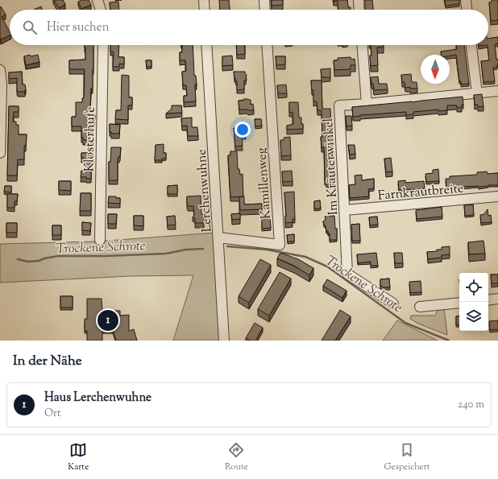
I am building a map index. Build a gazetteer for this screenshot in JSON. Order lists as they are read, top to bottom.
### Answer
{
  "streets": {
    "street": [
      "Klosterhufe",
      "Im Kräuterwinkel",
      "Kamillenweg",
      "Lerchenwuhne",
      "Farnkrautbreite"
    ]
  },
  "crossings": [
    ["Im Kräuterwinkel", "Farnkrautbreite"],
    ["Kamillenweg", "Lerchenwuhne"]
  ],
  "water": ["Trockene Schrote"],
  "north": "bottom",
  "page": {
    "search": "Hier suchen",
    "pins": "1",
    "heading": "In der Nähe",
    "list": [
      {
        "mark": "1",
        "name": "Haus Lerchenwuhne",
        "note": "Ort",
        "value": "240 m"
      }
    ],
    "nav": ["Karte", "Route", "Gespeichert"]
  }
}
